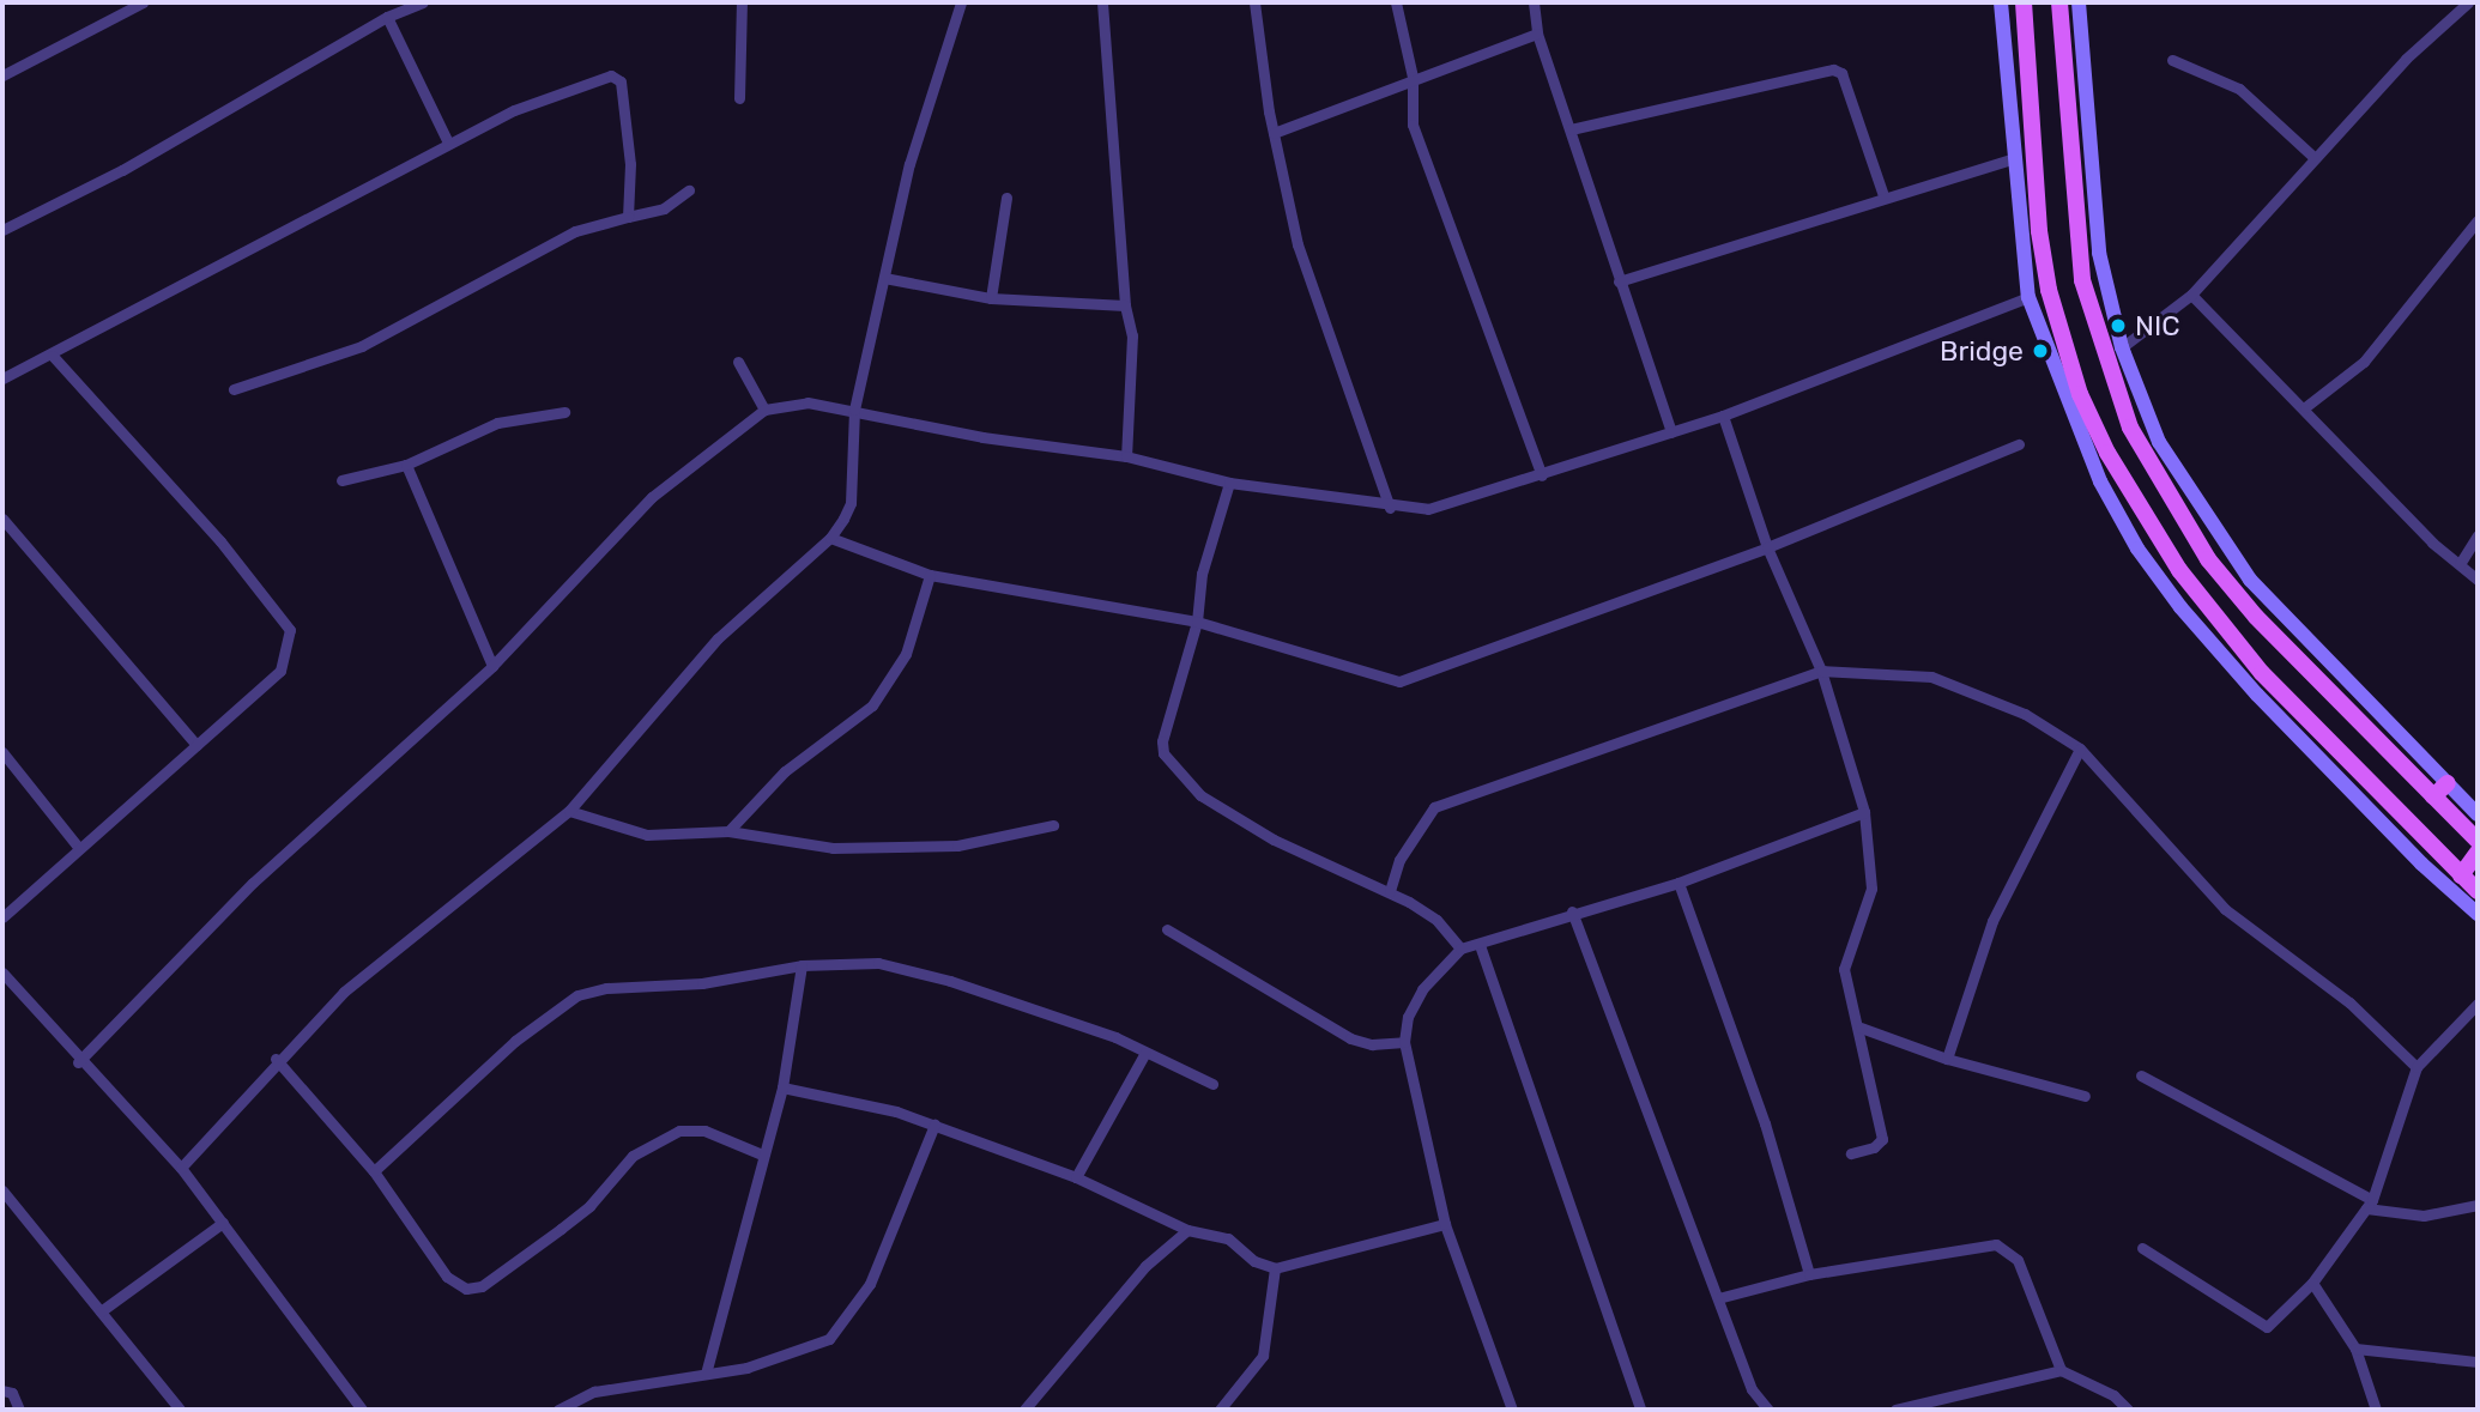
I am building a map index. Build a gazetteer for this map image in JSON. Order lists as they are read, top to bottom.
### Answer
{
  "places": ["NIC", "Bridge"]
}
